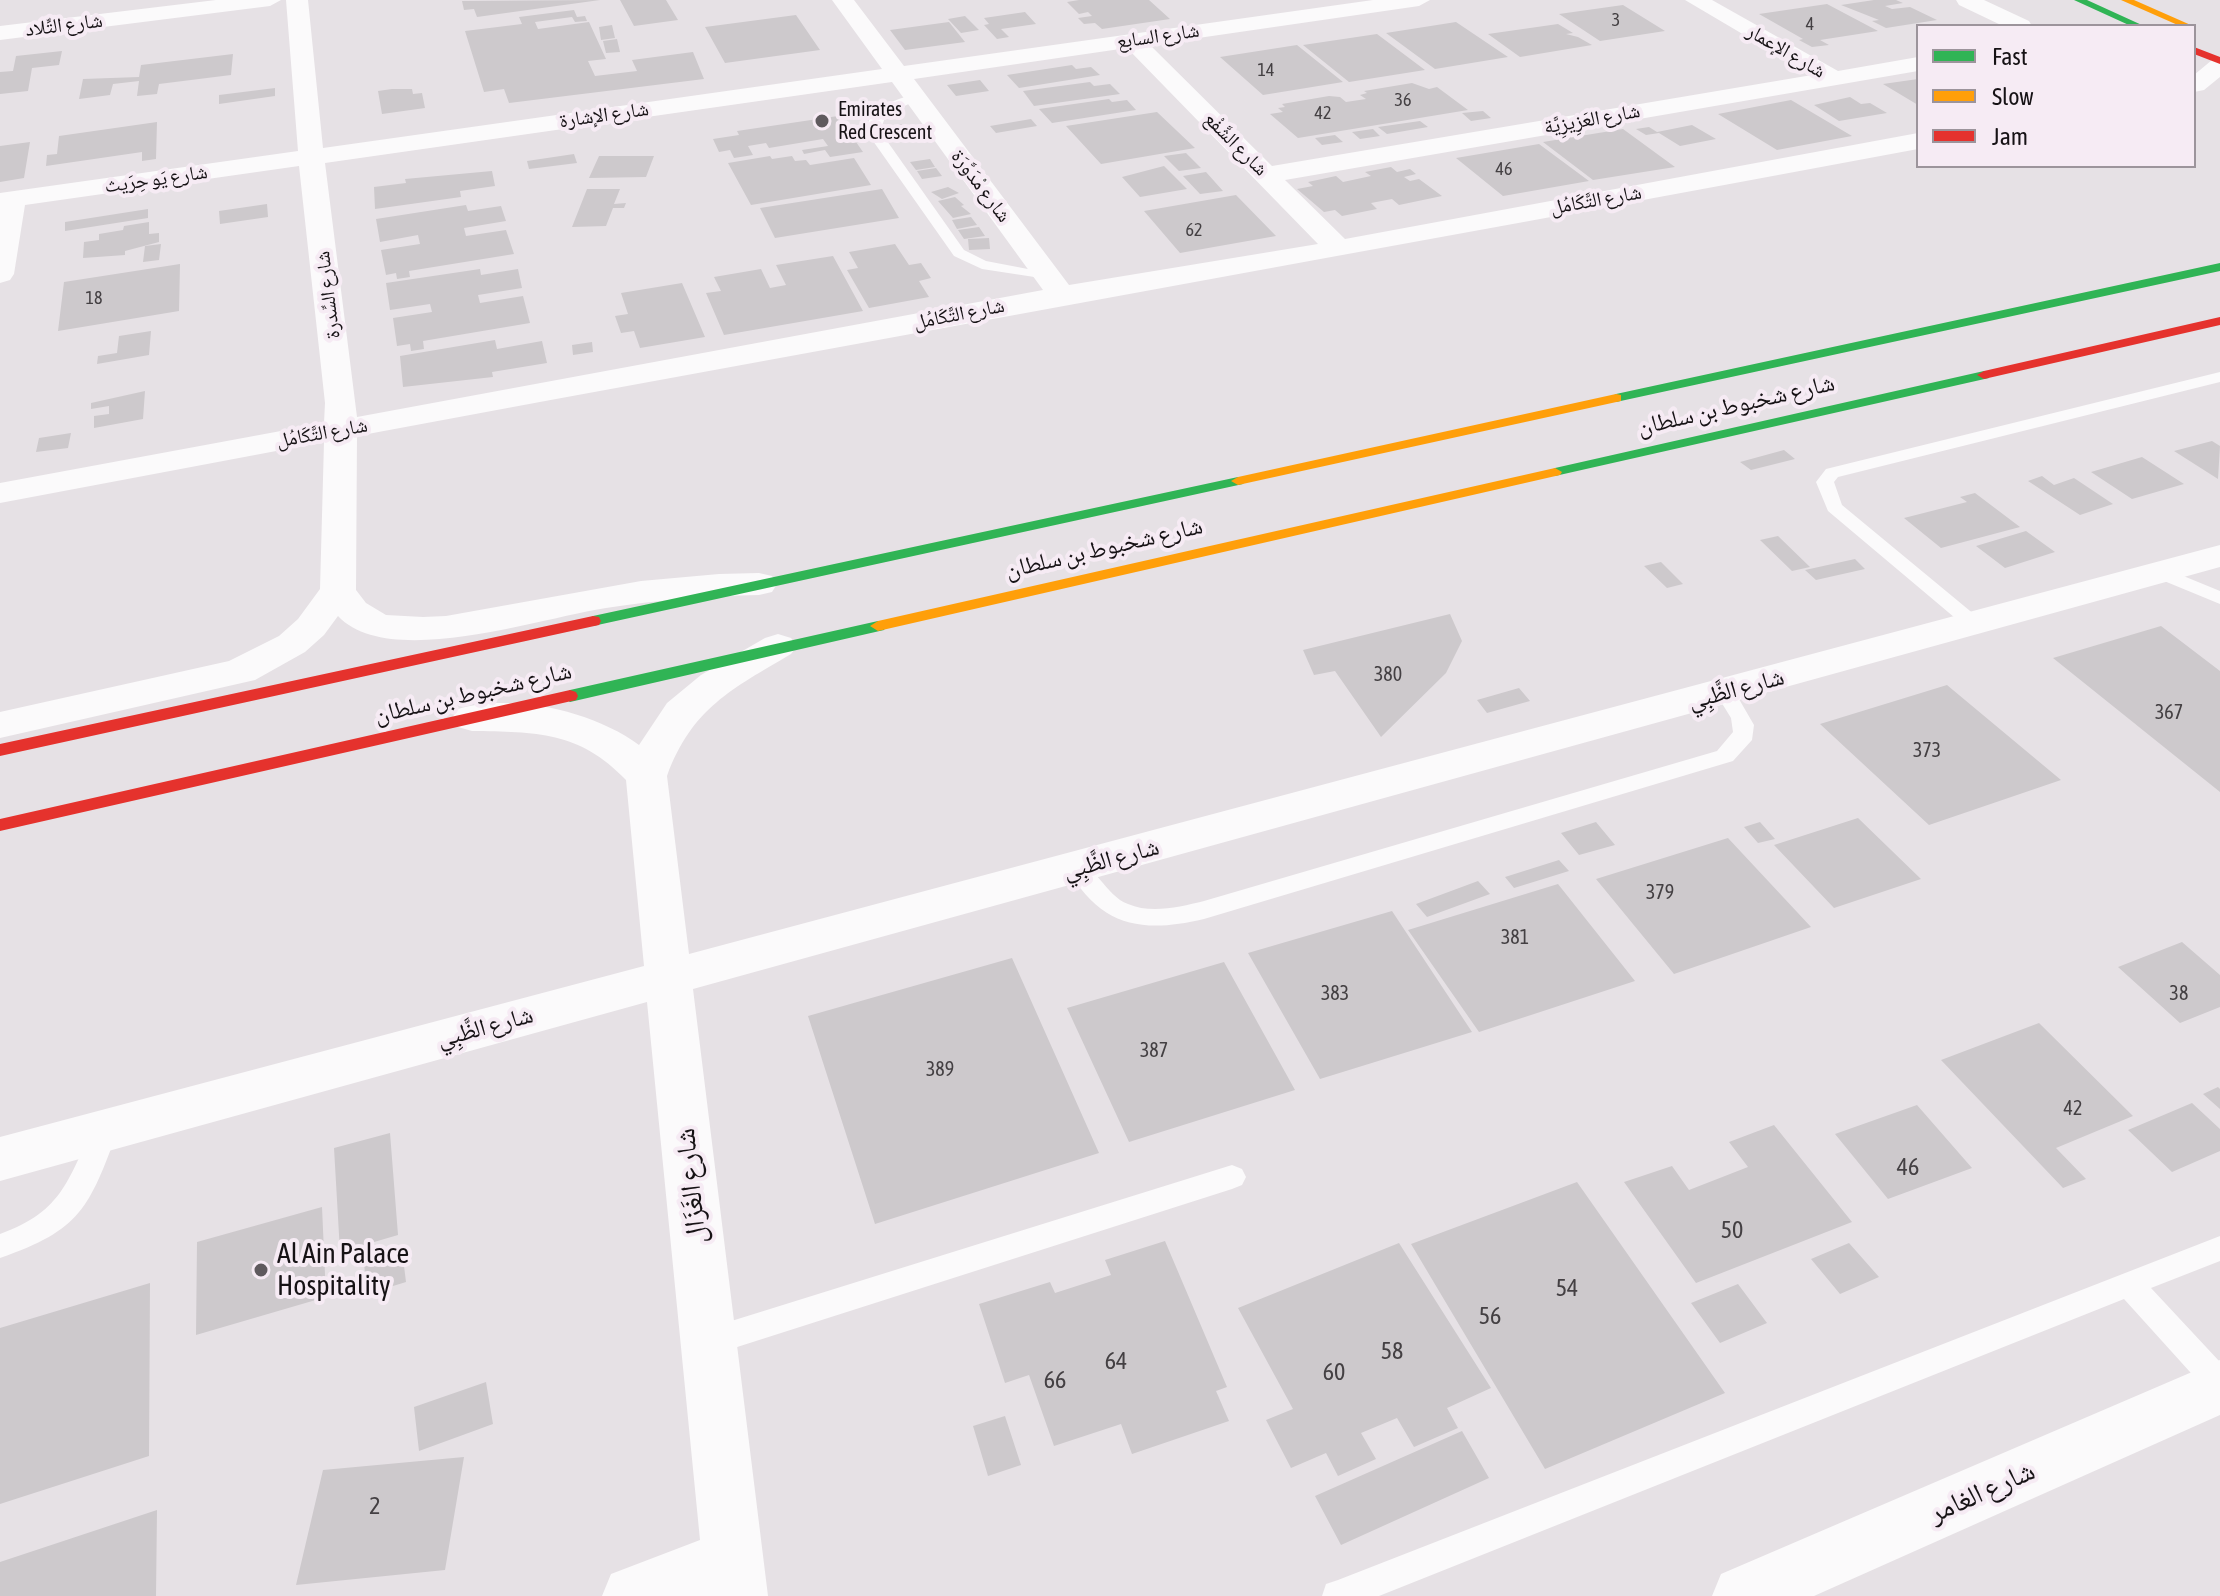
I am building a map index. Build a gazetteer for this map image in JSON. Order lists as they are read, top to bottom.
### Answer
{
  "streets": {
    "main road": ["شارع شخبوط بن سلطان"],
    "street": [
      "شارع التِّلاد",
      "شارع السابع",
      "شارع الإعمار",
      "شارع الإشارة",
      "شارع العَزِيزِيَّة",
      "شارع الشَّفْع",
      "شارع يَو حِرَيث",
      "شارع مْدَوَّرَة",
      "شارع التَّكَامُل",
      "شارع السِّدرة",
      "شارع الظَّبِي",
      "شارع الغَزَال",
      "شارع الغامر"
    ]
  },
  "crossings": [
    ["شارع السابع", "شارع الإشارة"],
    ["شارع السابع", "شارع الشَّفْع"],
    ["شارع السابع", "شارع مْدَوَّرَة"],
    ["شارع الإعمار", "شارع العَزِيزِيَّة"],
    ["شارع الإشارة", "شارع يَو حِرَيث"],
    ["شارع الإشارة", "شارع مْدَوَّرَة"],
    ["شارع الإشارة", "شارع السِّدرة"],
    ["شارع العَزِيزِيَّة", "شارع الشَّفْع"],
    ["شارع الشَّفْع", "شارع التَّكَامُل"],
    ["شارع يَو حِرَيث", "شارع السِّدرة"],
    ["شارع مْدَوَّرَة", "شارع التَّكَامُل"],
    ["شارع التَّكَامُل", "شارع السِّدرة"],
    ["شارع شخبوط بن سلطان", "شارع الغَزَال"],
    ["شارع الظَّبِي", "شارع الغَزَال"]
  ],
  "places": ["Emirates Red Crescent", "Al Ain Palace Hospitality"],
  "house_numbers": [
    "3",
    "4",
    "14",
    "36",
    "42",
    "46",
    "62",
    "18",
    "380",
    "367",
    "373",
    "379",
    "381",
    "383",
    "38",
    "387",
    "389",
    "42",
    "46",
    "50",
    "54",
    "56",
    "58",
    "64",
    "60",
    "66",
    "2"
  ],
  "legend": ["Fast", "Slow", "Jam"]
}
